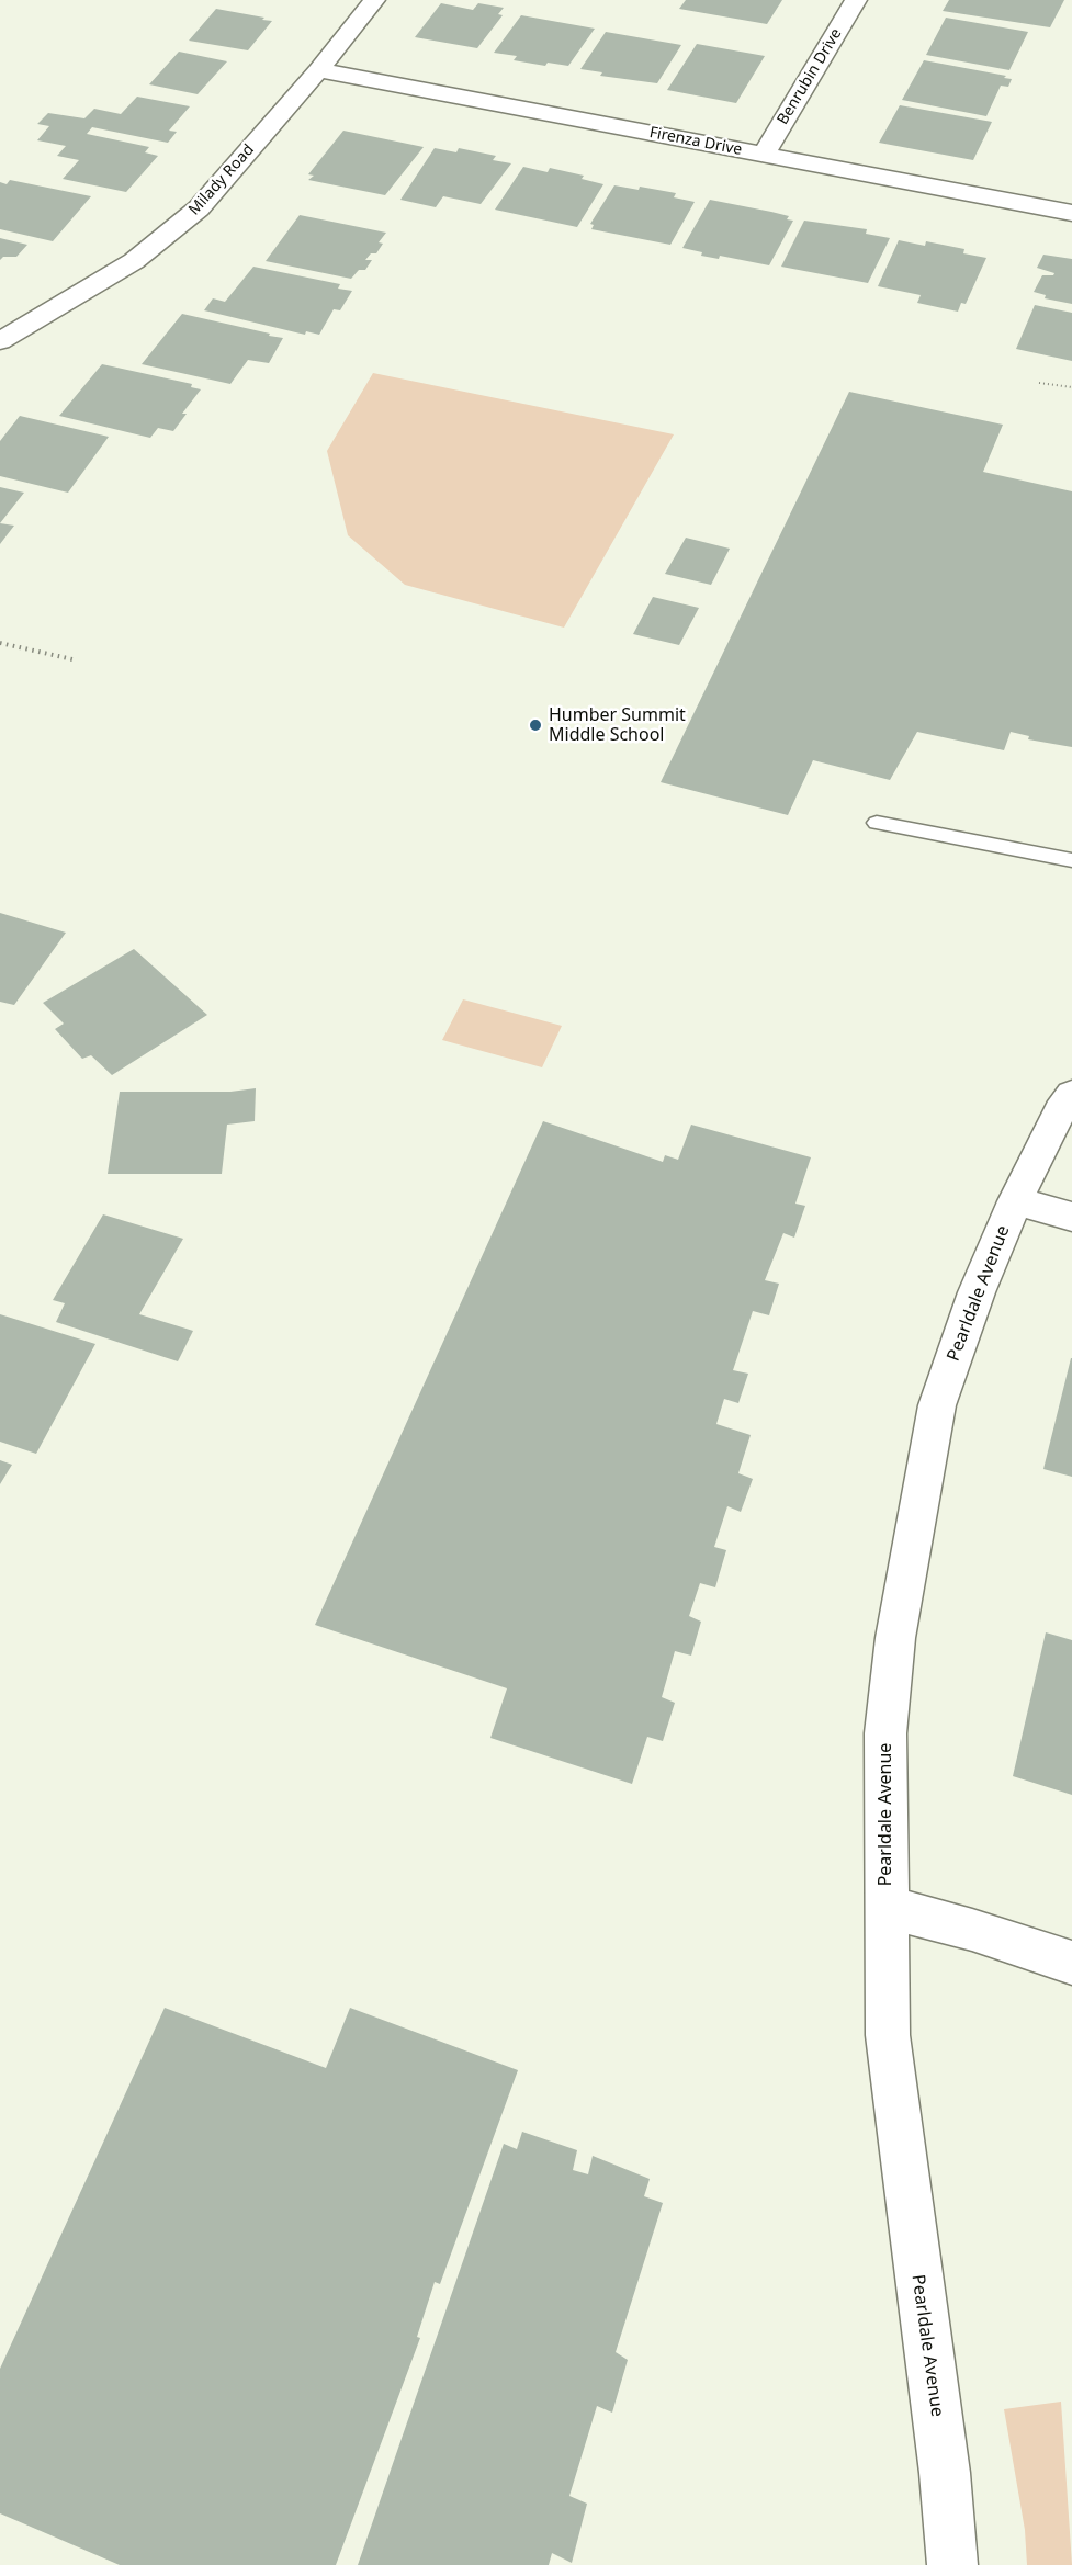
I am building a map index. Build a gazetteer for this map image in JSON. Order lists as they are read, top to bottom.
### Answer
{
  "streets": {
    "street": [
      "Benrubin Drive",
      "Firenza Drive",
      "Milady Road",
      "Pearldale Avenue"
    ]
  },
  "crossings": [
    ["Benrubin Drive", "Firenza Drive"],
    ["Firenza Drive", "Milady Road"]
  ],
  "places": ["Humber Summit Middle School"]
}
